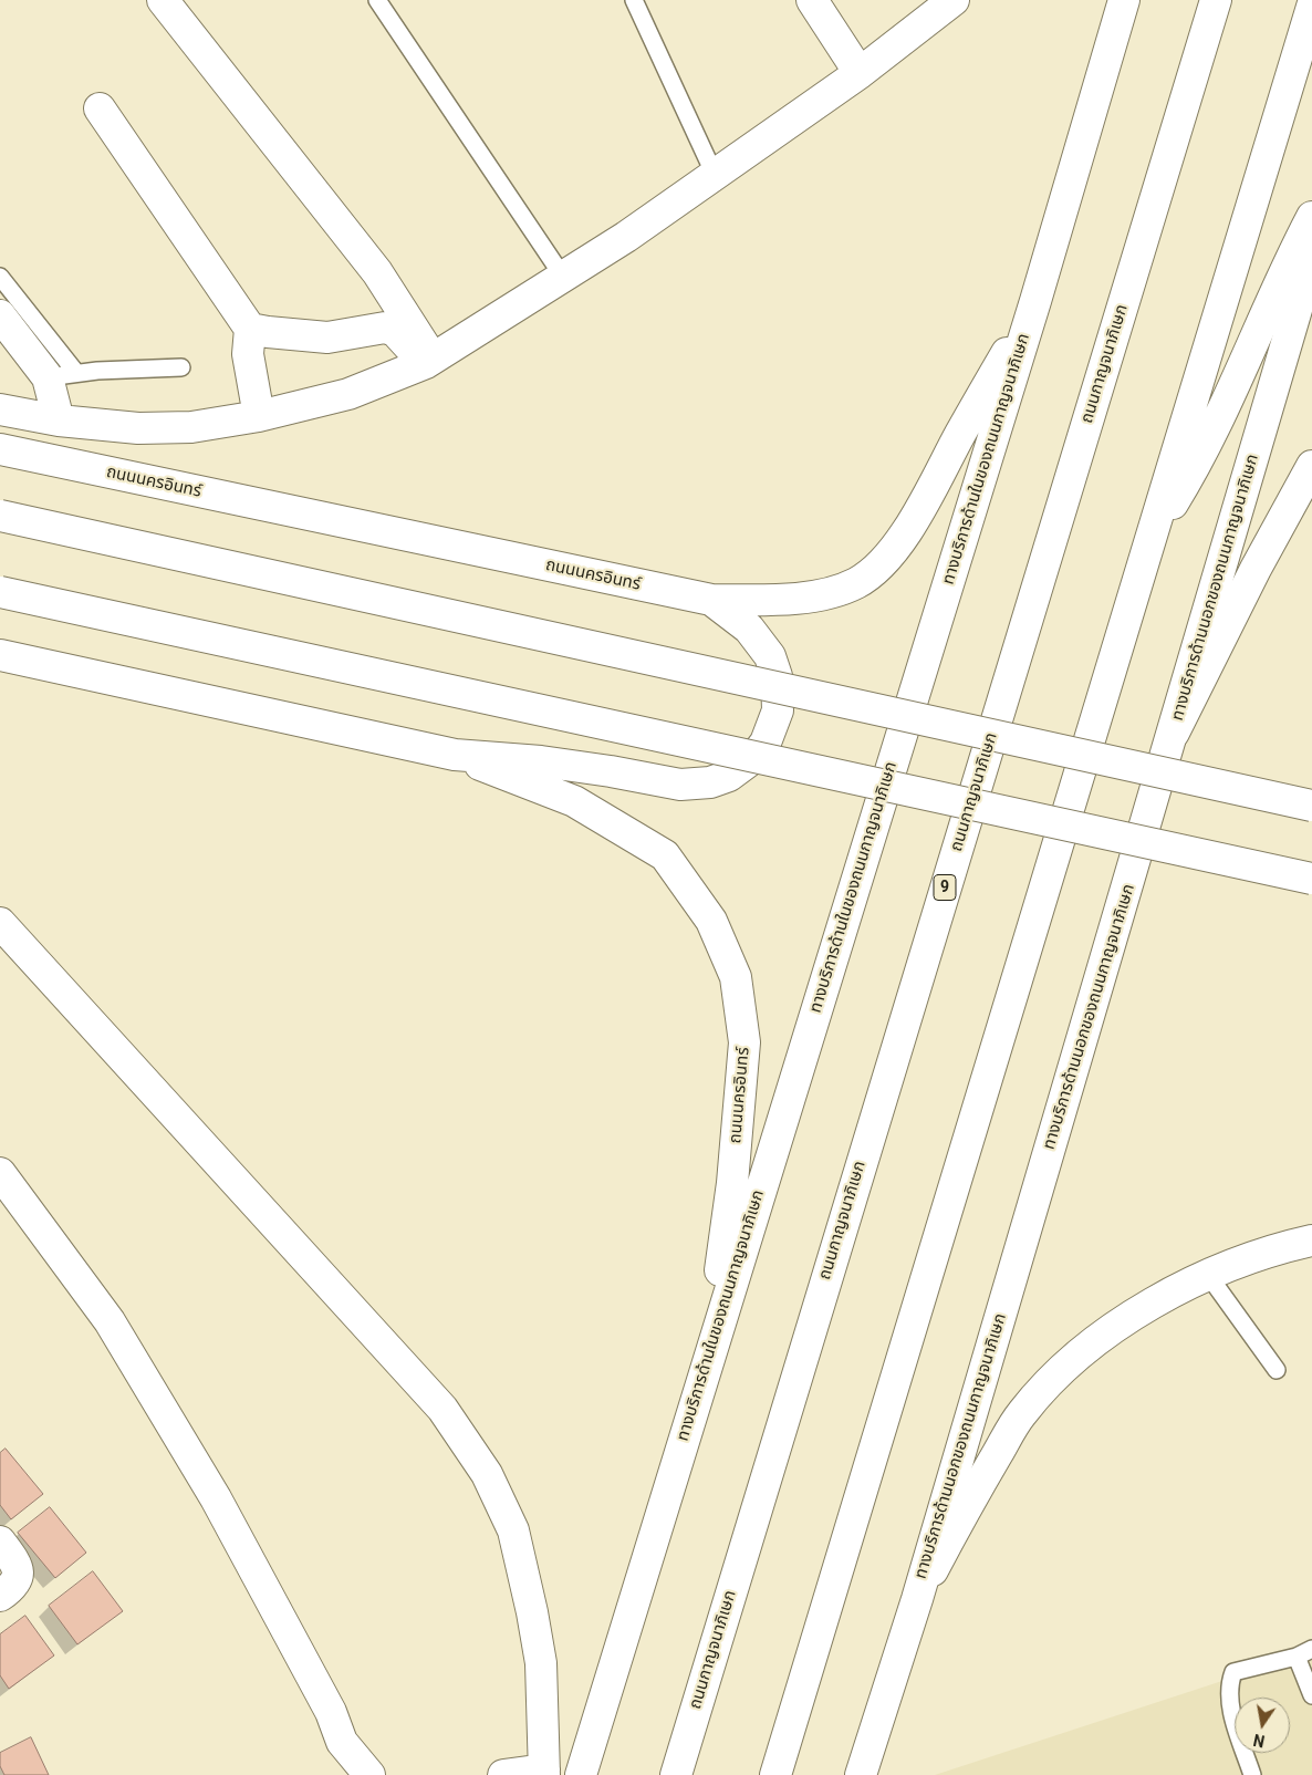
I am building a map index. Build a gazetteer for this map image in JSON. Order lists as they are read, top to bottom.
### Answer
{
  "streets": {
    "main road": [
      "ถนนกาญจนาภิเษก",
      "ทางบริการด้านในของถนนกาญจนาภิเษก",
      "ถนนนครอินทร์",
      "ทางบริการด้านนอกของถนนกาญจนาภิเษก",
      "9"
    ]
  },
  "crossings": [
    ["ทางบริการด้านในของถนนกาญจนาภิเษก", "ถนนนครอินทร์"]
  ],
  "north": "bottom"
}
